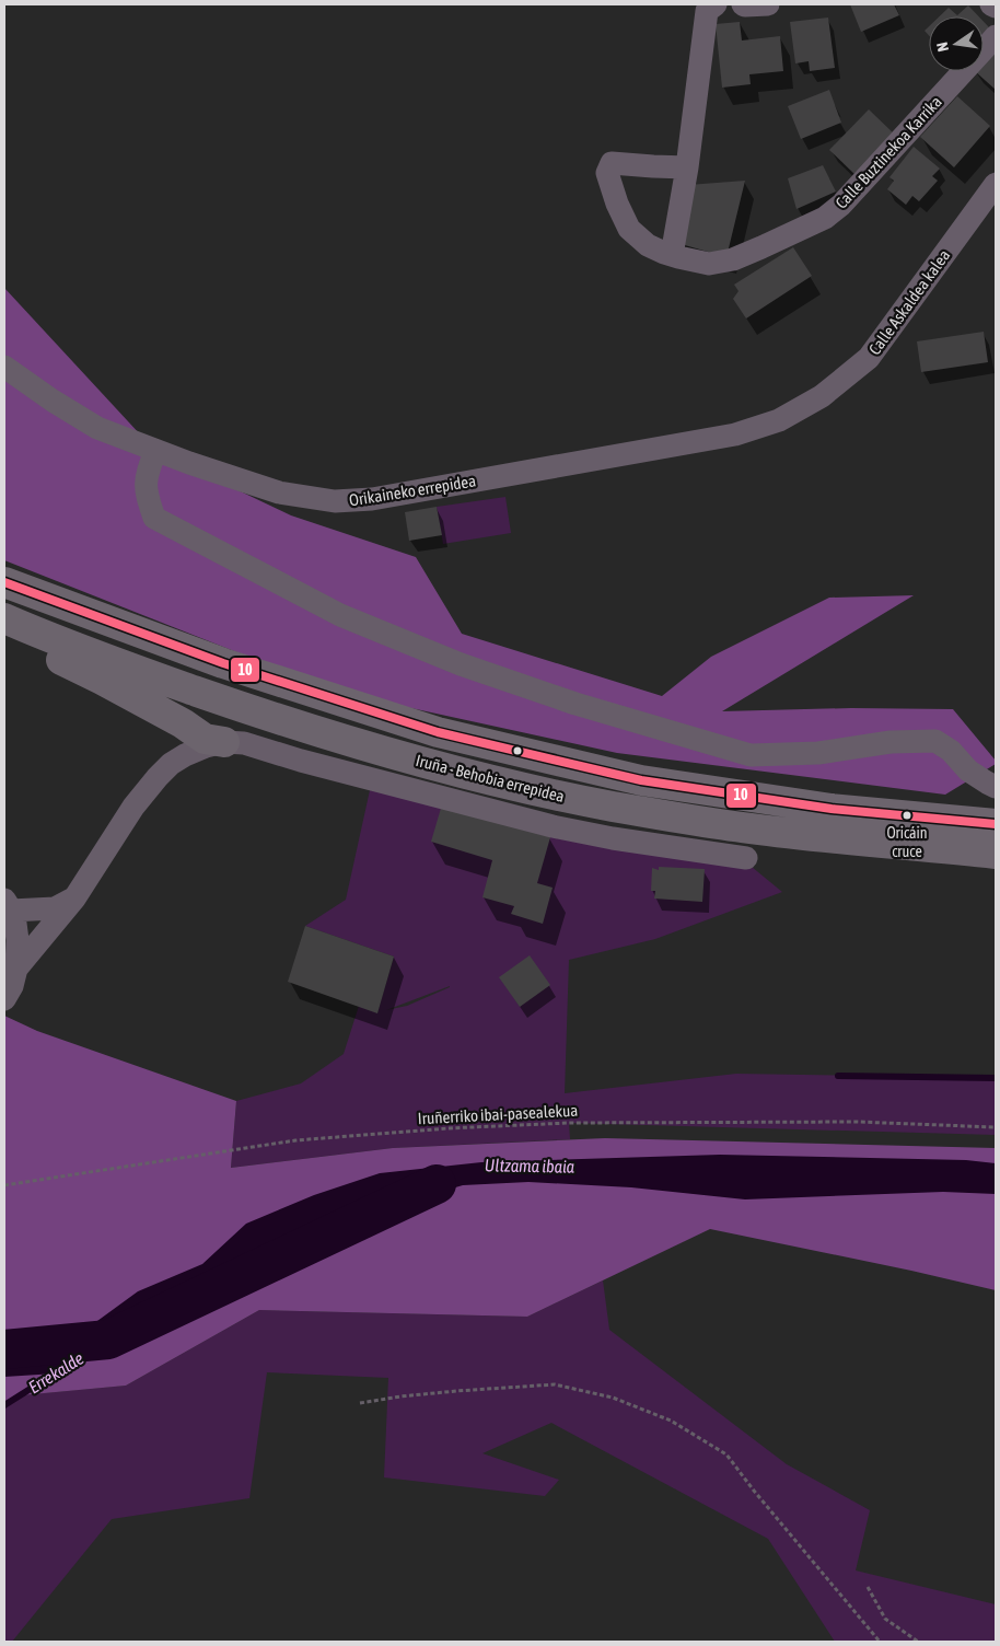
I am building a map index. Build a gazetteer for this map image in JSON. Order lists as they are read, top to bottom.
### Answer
{
  "streets": {
    "highway": ["Iruña - Behobia errepidea"],
    "street": ["Calle Buztinekoa Karrika", "Calle Askaldea kalea", "Orikaineko errepidea"],
    "path": ["Iruñerriko ibai-pasealekua"]
  },
  "crossings": [
    ["Calle Askaldea kalea", "Orikaineko errepidea"]
  ],
  "water": ["Ultzama ibaia", "Errekalde"],
  "places": ["Oricáin cruce"],
  "lines": ["transit line 10"],
  "north": "left"
}
